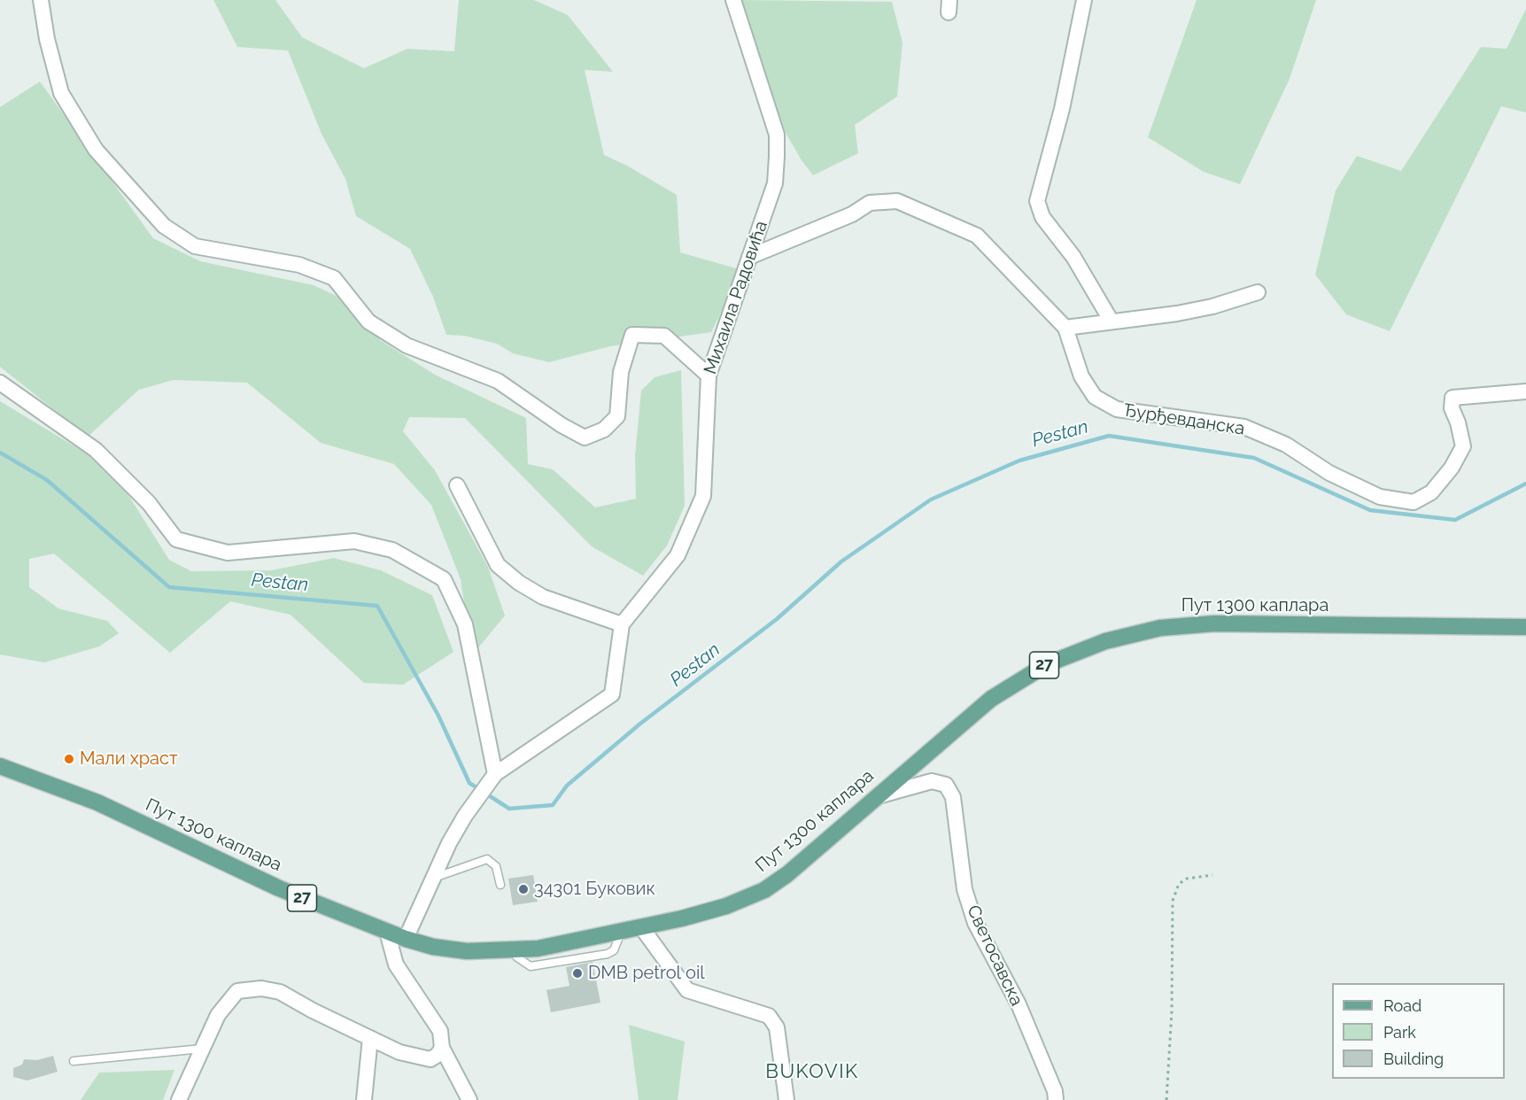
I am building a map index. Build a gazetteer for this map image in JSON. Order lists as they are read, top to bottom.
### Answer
{
  "streets": {
    "main road": ["Пут 1300 каплара", "27"],
    "street": ["Михаила Радовића", "Ђурђевданска", "Светосавска"]
  },
  "crossings": [
    ["Михаила Радовића", "Ђурђевданска"],
    ["Пут 1300 каплара", "Светосавска"]
  ],
  "districts": ["BUKOVIK"],
  "water": ["Pestan"],
  "places": ["Мали храст", "34301 Буковик", "DMB petrol oil"],
  "legend": ["Road", "Park", "Building"]
}
